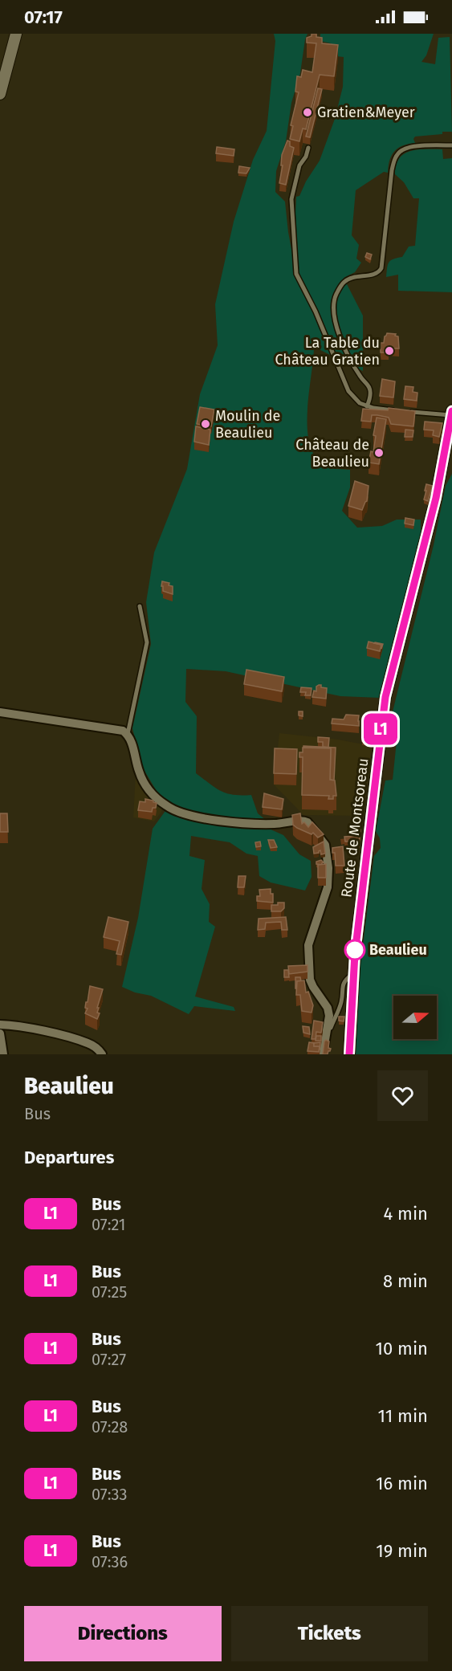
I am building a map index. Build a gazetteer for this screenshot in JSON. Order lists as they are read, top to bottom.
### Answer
{
  "streets": {
    "main road": ["Route de Montsoreau"]
  },
  "places": [
    "Gratien&Meyer",
    "La Table du Château Gratien",
    "Moulin de Beaulieu",
    "Château de Beaulieu",
    "Beaulieu"
  ],
  "lines": ["bus line L1"],
  "north": "right",
  "page": {
    "status": "07:17",
    "on_map": "L1",
    "heading": [
      ["Beaulieu", "Bus"],
      "Departures"
    ],
    "list": [
      {
        "mark": "L1",
        "name": "Bus",
        "note": "07:21",
        "value": "4 min"
      },
      {
        "mark": "L1",
        "name": "Bus",
        "note": "07:25",
        "value": "8 min"
      },
      {
        "mark": "L1",
        "name": "Bus",
        "note": "07:27",
        "value": "10 min"
      },
      {
        "mark": "L1",
        "name": "Bus",
        "note": "07:28",
        "value": "11 min"
      },
      {
        "mark": "L1",
        "name": "Bus",
        "note": "07:33",
        "value": "16 min"
      },
      {
        "mark": "L1",
        "name": "Bus",
        "note": "07:36",
        "value": "19 min"
      }
    ],
    "buttons": ["Directions", "Tickets"]
  }
}
